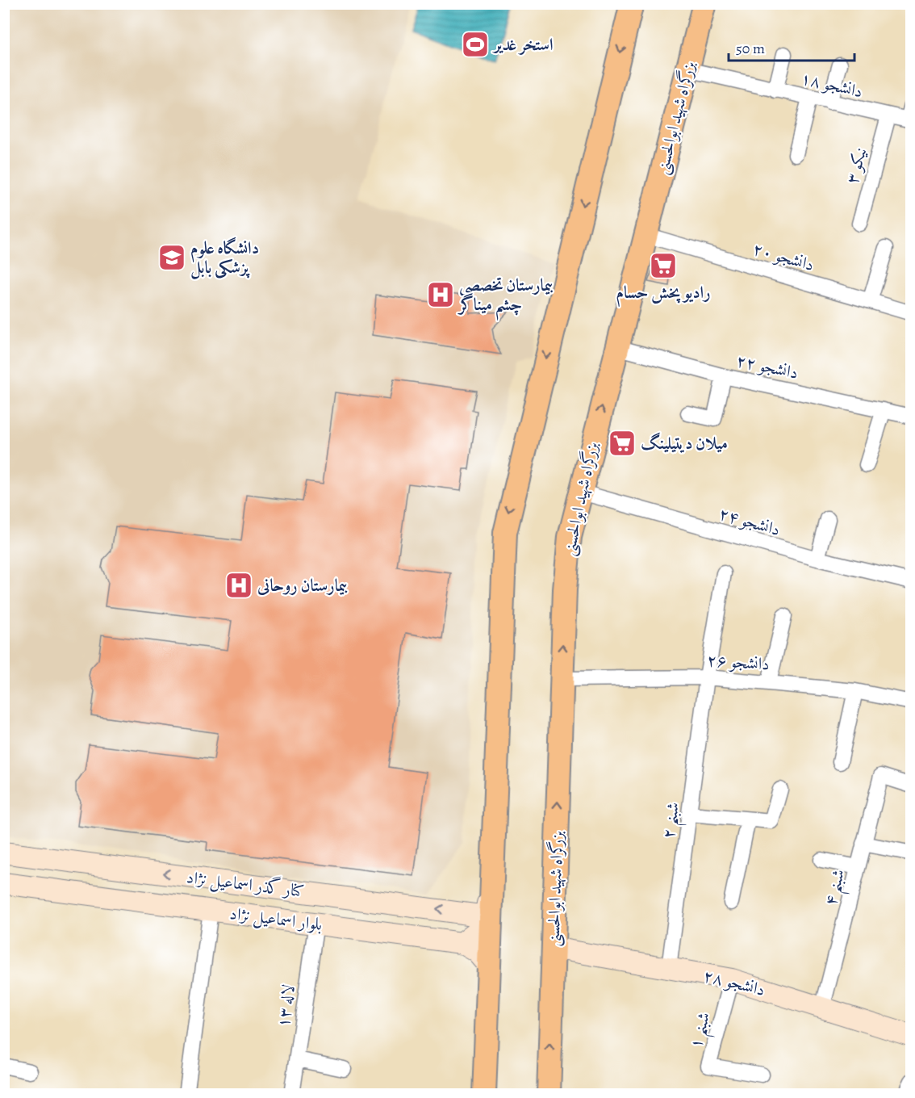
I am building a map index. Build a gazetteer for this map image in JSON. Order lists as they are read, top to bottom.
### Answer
{
  "streets": {
    "main road": [
      "بزرگراه شهید ابوالحسنی",
      "کنار گذر اسماعیل نژاد",
      "بلوار اسماعیل نژاد",
      "دانشجو ۲۸"
    ],
    "street": [
      "دانشجو ۱۸",
      "نیکو ۳",
      "دانشجو ۲۰",
      "دانشجو ۲۲",
      "دانشجو ۲۴",
      "دانشجو ۲۶",
      "شبنم ۲",
      "شبنم ۴",
      "لاله ۱۳",
      "شبنم ۱"
    ]
  },
  "crossings": [
    ["دانشجو ۱۸", "بزرگراه شهید ابوالحسنی"],
    ["دانشجو ۱۸", "نیکو ۳"],
    ["بزرگراه شهید ابوالحسنی", "دانشجو ۲۰"],
    ["بزرگراه شهید ابوالحسنی", "دانشجو ۲۲"],
    ["بزرگراه شهید ابوالحسنی", "دانشجو ۲۴"],
    ["بزرگراه شهید ابوالحسنی", "دانشجو ۲۶"],
    ["بزرگراه شهید ابوالحسنی", "دانشجو ۲۸"],
    ["دانشجو ۲۶", "شبنم ۲"],
    ["شبنم ۲", "دانشجو ۲۸"],
    ["شبنم ۴", "دانشجو ۲۸"],
    ["بلوار اسماعیل نژاد", "لاله ۱۳"],
    ["دانشجو ۲۸", "شبنم ۱"]
  ],
  "one_way": ["کنار گذر اسماعیل نژاد"],
  "places": {
    "sports": ["استخر غدیر"],
    "school or university": ["دانشگاه علوم پزشکی بابل"],
    "supermarket": ["رادیو پخش حسام", "میلان دیتیلینگ"],
    "hospital": ["بیمارستان تخصصی چشم میناگر", "بیمارستان روحانی"]
  },
  "scale_bar": "50 m"
}
